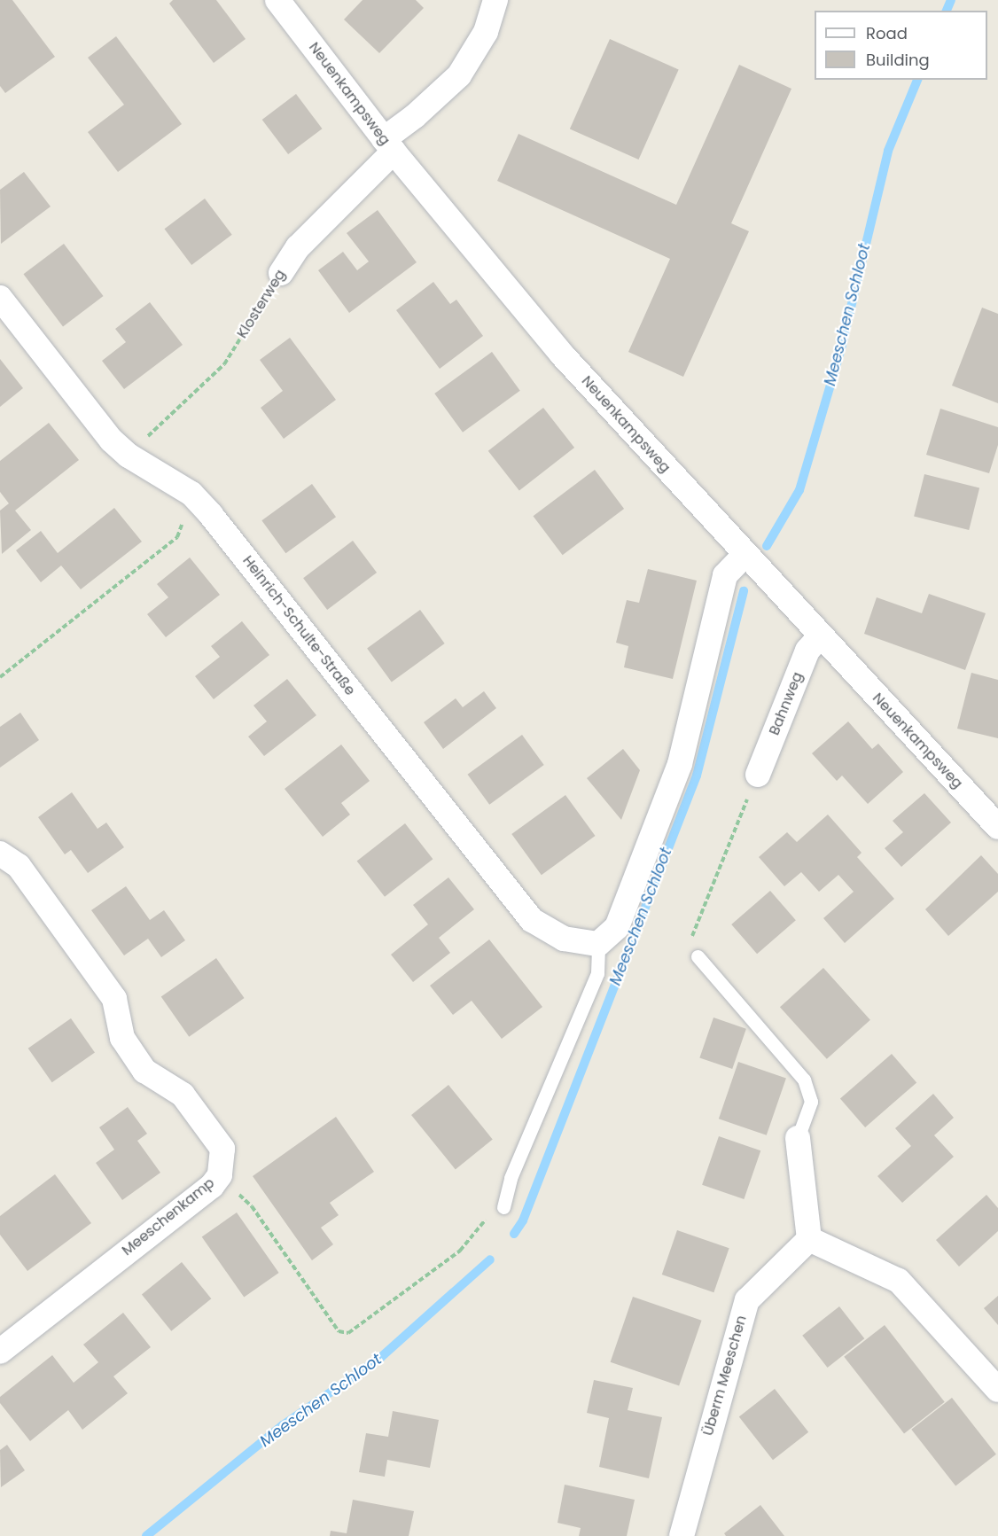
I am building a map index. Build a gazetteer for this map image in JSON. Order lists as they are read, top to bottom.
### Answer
{
  "streets": {
    "street": [
      "Neuenkampsweg",
      "Klosterweg",
      "Heinrich-Schulte-Straße",
      "Bahnweg",
      "Meeschenkamp",
      "Überm Meeschen"
    ]
  },
  "crossings": [
    ["Neuenkampsweg", "Klosterweg"],
    ["Neuenkampsweg", "Bahnweg"],
    ["Klosterweg", "Heinrich-Schulte-Straße"]
  ],
  "water": ["Meeschen Schloot"],
  "legend": ["Road", "Building"]
}
